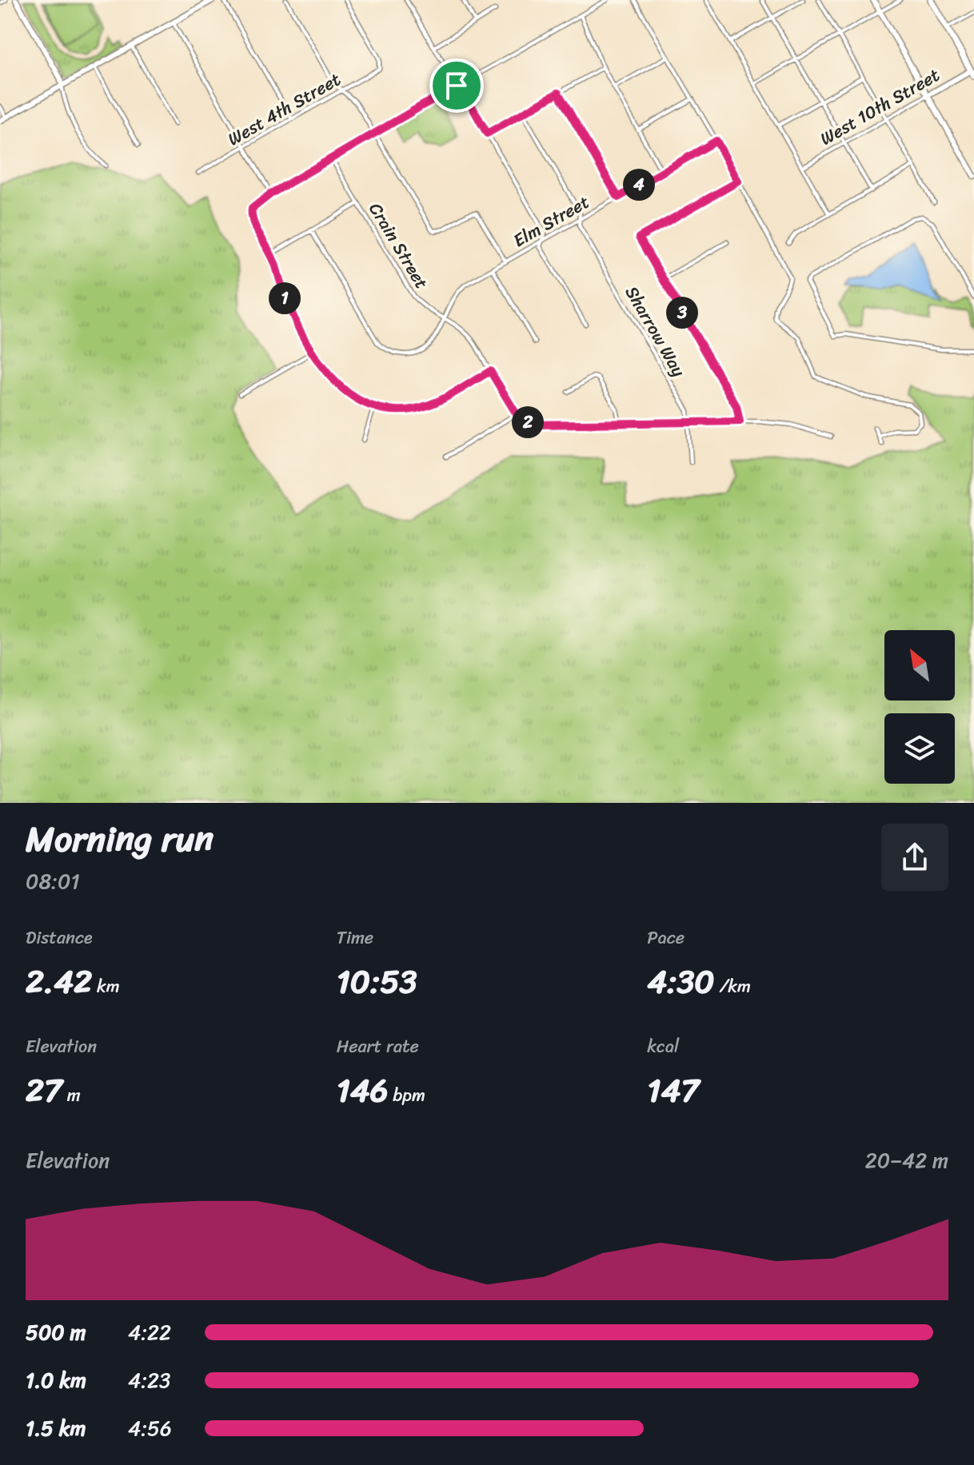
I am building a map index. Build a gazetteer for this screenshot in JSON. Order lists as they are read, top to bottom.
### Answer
{
  "streets": {
    "street": [
      "West 10th Street",
      "West 4th Street",
      "Elm Street",
      "Crain Street",
      "Sharrow Way"
    ]
  },
  "crossings": [
    ["Elm Street", "Crain Street"],
    ["Elm Street", "Sharrow Way"]
  ],
  "north": "top left",
  "page": {
    "pins": [
      "4",
      "1",
      "3",
      "2"
    ],
    "heading": ["Morning run", "08:01"],
    "stats": [
      ["Distance", "2.42 km"],
      ["Time", "10:53"],
      ["Pace", "4:30 /km"],
      ["Elevation", "27 m"],
      ["Heart rate", "146 bpm"],
      ["kcal", "147"]
    ],
    "chart": ["Elevation", "20–42 m"],
    "list": [
      {
        "name": "500 m",
        "note": "4:22"
      },
      {
        "name": "1.0 km",
        "note": "4:23"
      },
      {
        "name": "1.5 km",
        "note": "4:56"
      }
    ]
  }
}
